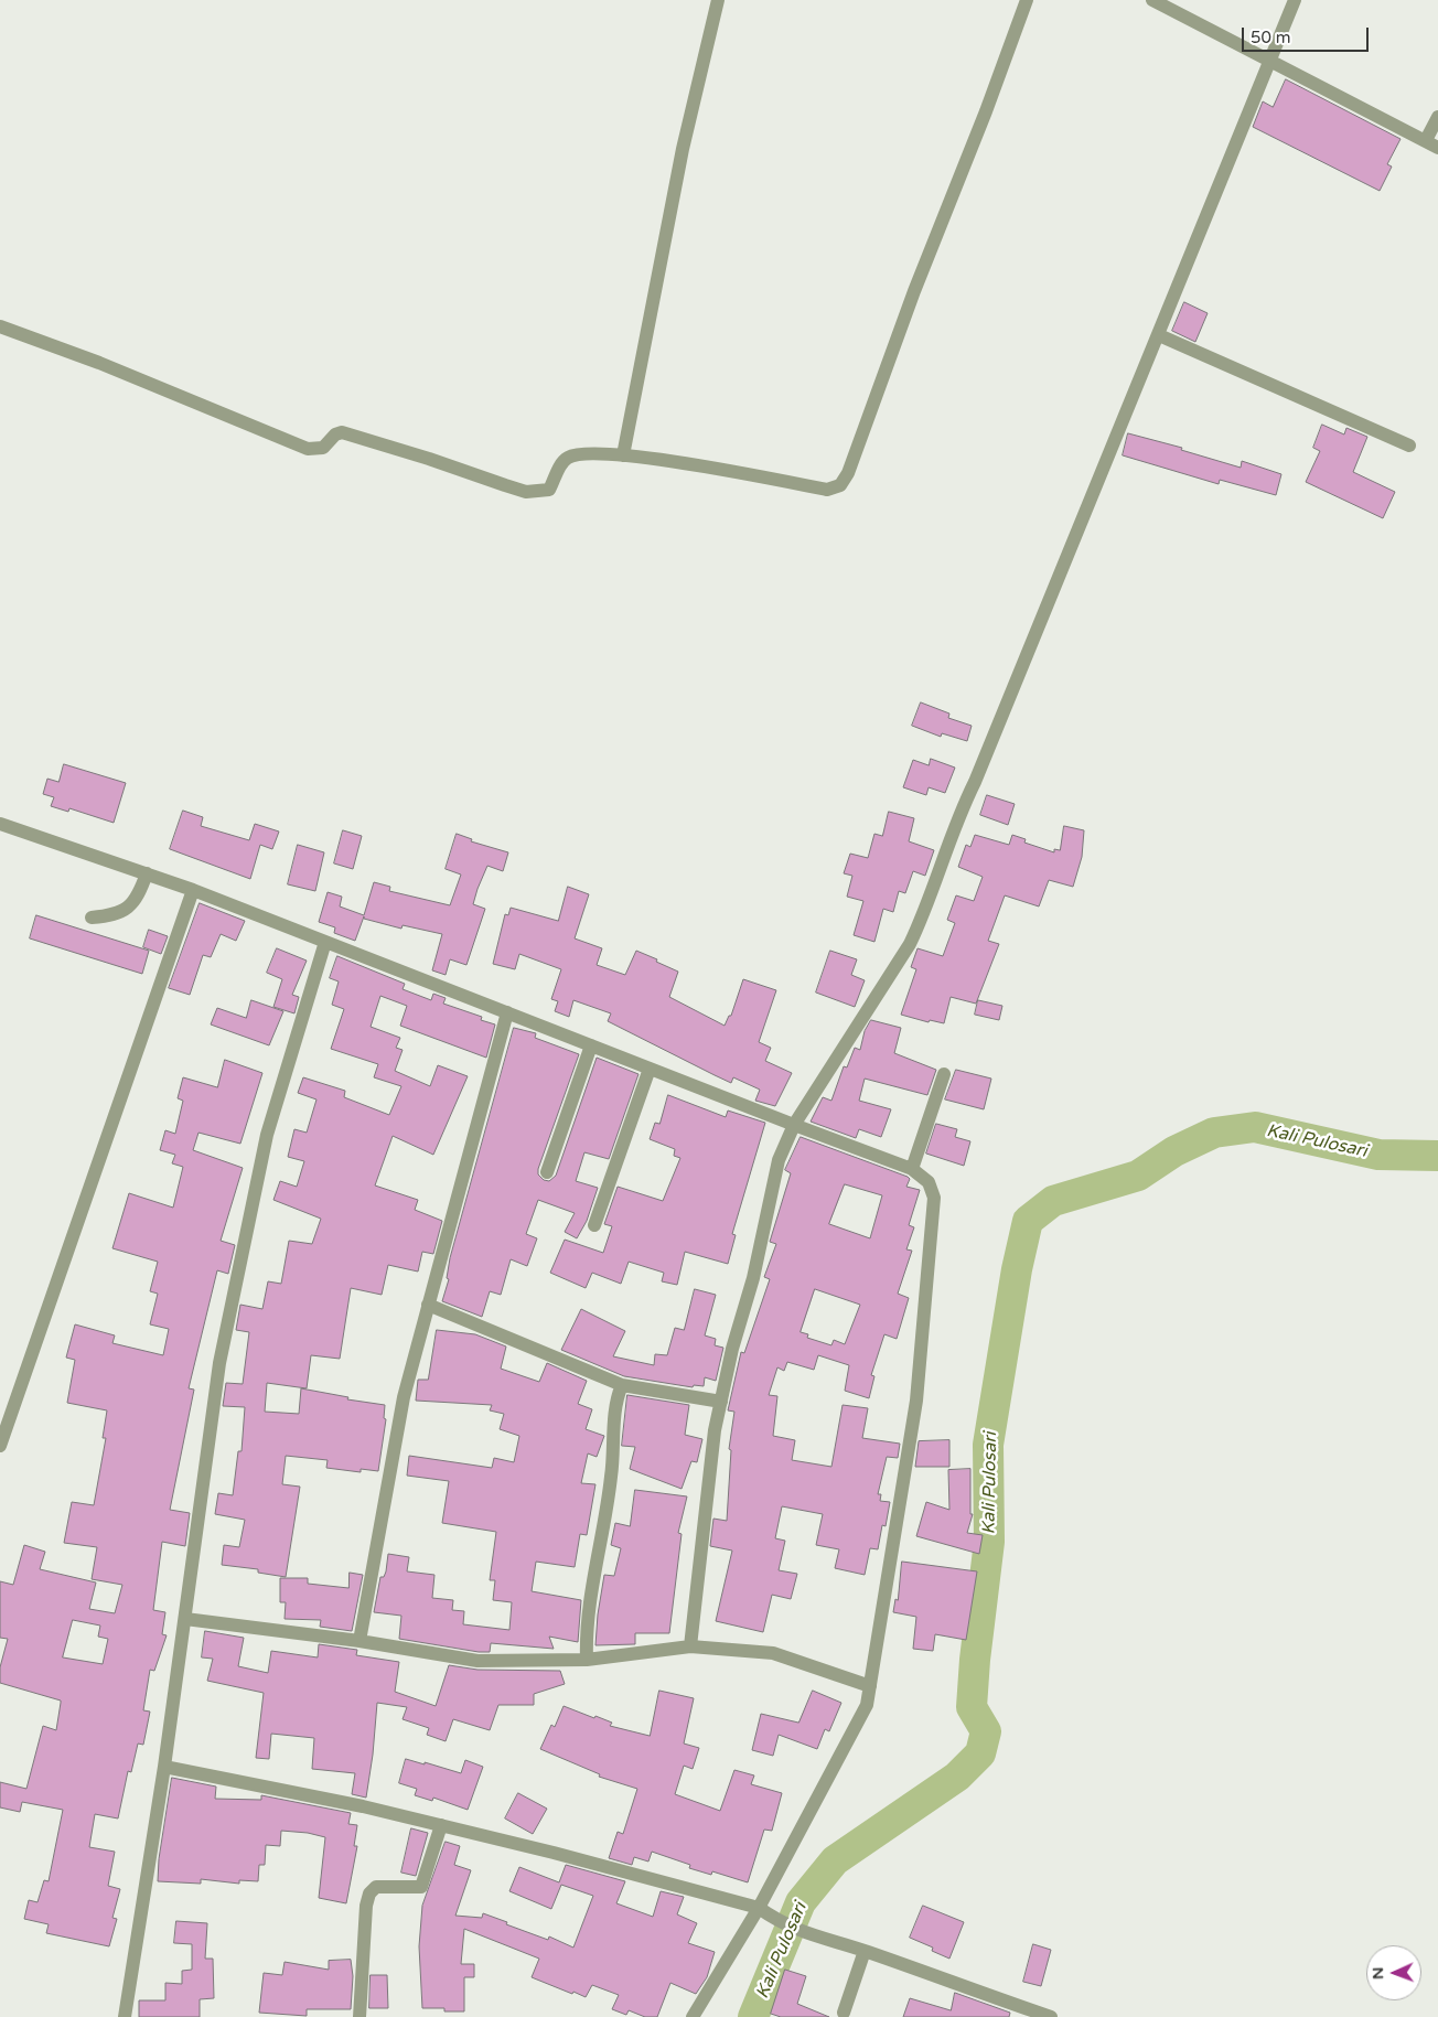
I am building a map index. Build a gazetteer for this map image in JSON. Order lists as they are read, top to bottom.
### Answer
{
  "water": ["Kali Pulosari"],
  "scale_bar": "50 m",
  "north": "left"
}
